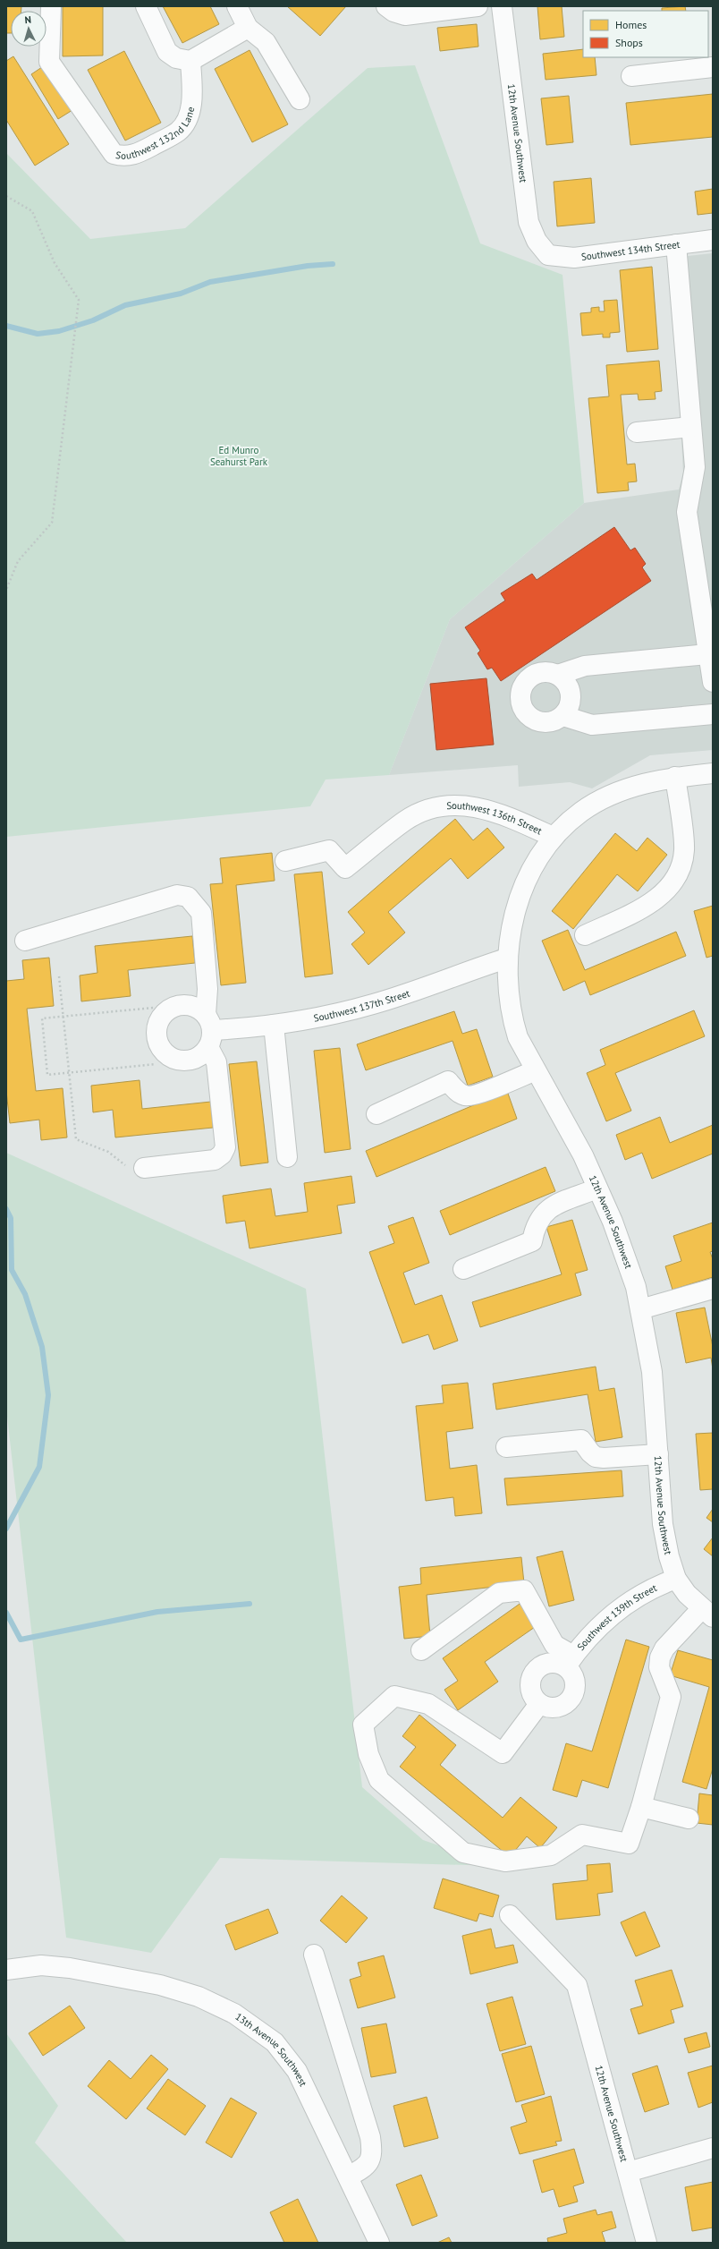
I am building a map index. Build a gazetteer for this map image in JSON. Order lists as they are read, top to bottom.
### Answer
{
  "streets": {
    "street": [
      "Southwest 132nd Lane",
      "12th Avenue Southwest",
      "Southwest 134th Street",
      "Southwest 136th Street",
      "Southwest 137th Street",
      "Southwest 139th Street",
      "13th Avenue Southwest"
    ]
  },
  "crossings": [
    ["12th Avenue Southwest", "Southwest 134th Street"],
    ["12th Avenue Southwest", "Southwest 136th Street"],
    ["12th Avenue Southwest", "Southwest 137th Street"],
    ["12th Avenue Southwest", "Southwest 139th Street"]
  ],
  "parks": ["Ed Munro Seahurst Park"],
  "legend": ["Homes", "Shops"],
  "north": "top"
}
